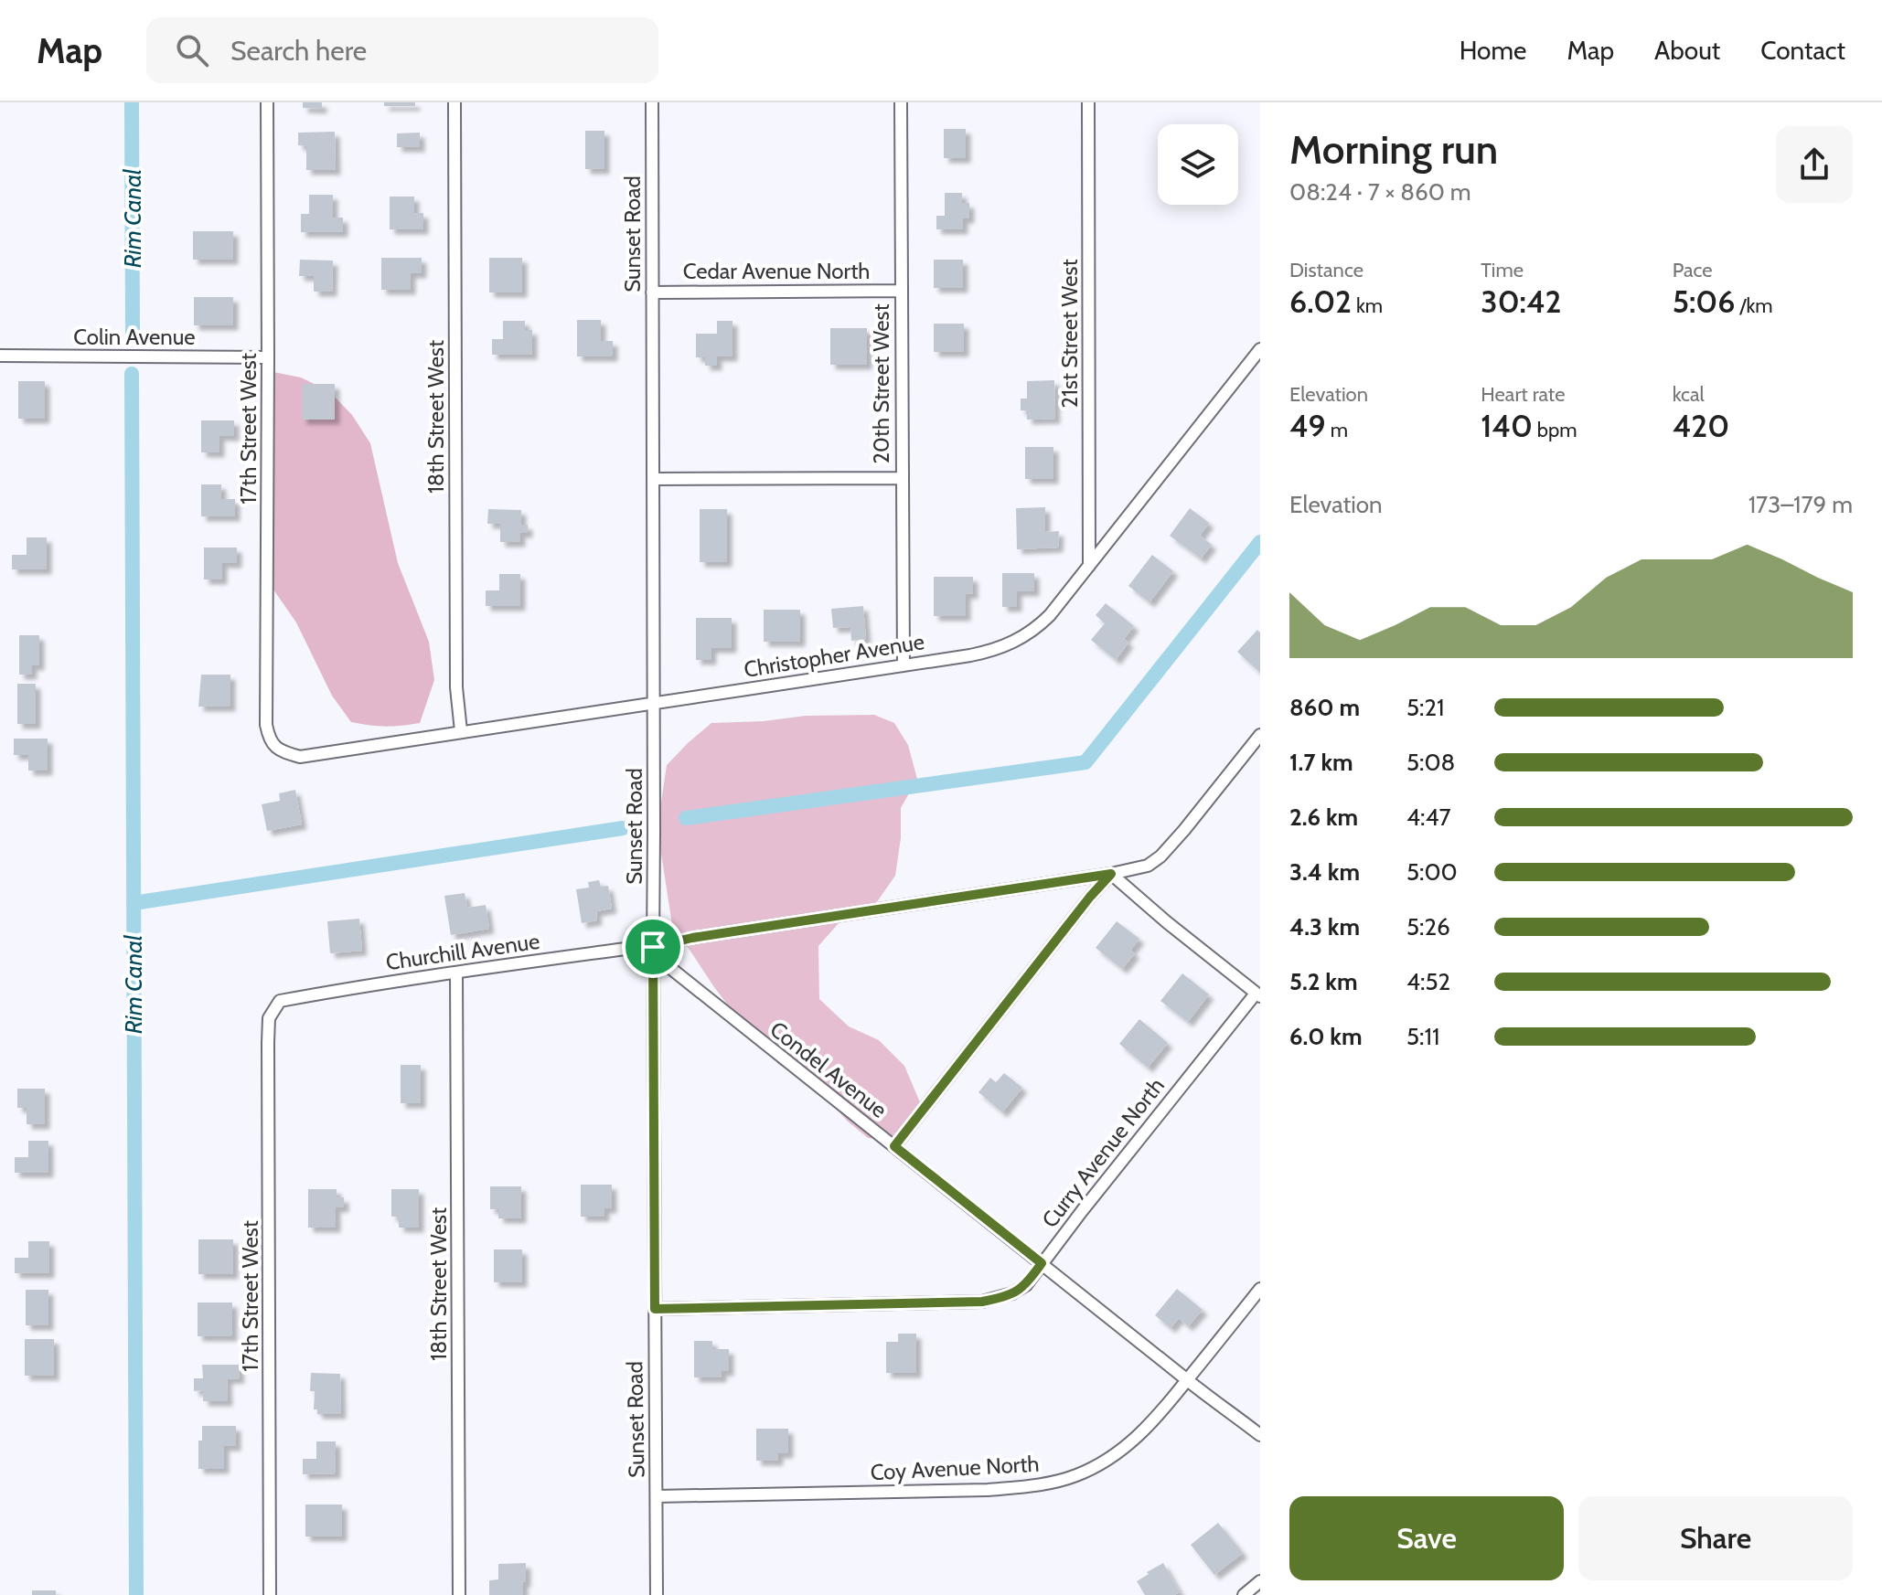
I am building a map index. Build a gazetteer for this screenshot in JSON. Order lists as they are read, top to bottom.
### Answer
{
  "streets": {
    "street": [
      "Sunset Road",
      "Cedar Avenue North",
      "21st Street West",
      "Colin Avenue",
      "20th Street West",
      "18th Street West",
      "17th Street West",
      "Christopher Avenue",
      "Churchill Avenue",
      "Condel Avenue",
      "Curry Avenue North",
      "Coy Avenue North"
    ]
  },
  "crossings": [
    ["Sunset Road", "Cedar Avenue North"],
    ["Sunset Road", "Christopher Avenue"],
    ["Sunset Road", "Churchill Avenue"],
    ["Sunset Road", "Condel Avenue"],
    ["Sunset Road", "Curry Avenue North"],
    ["Sunset Road", "Coy Avenue North"],
    ["Cedar Avenue North", "20th Street West"],
    ["21st Street West", "Christopher Avenue"],
    ["Colin Avenue", "17th Street West"],
    ["20th Street West", "Christopher Avenue"],
    ["18th Street West", "Christopher Avenue"],
    ["18th Street West", "Churchill Avenue"],
    ["17th Street West", "Christopher Avenue"],
    ["17th Street West", "Churchill Avenue"],
    ["Churchill Avenue", "Condel Avenue"],
    ["Condel Avenue", "Curry Avenue North"],
    ["Condel Avenue", "Coy Avenue North"]
  ],
  "water": ["Rim Canal"],
  "page": {
    "header": "Map",
    "search": "Search here",
    "nav": [
      "Home",
      "Map",
      "About",
      "Contact"
    ],
    "heading": ["Morning run", "08:24 · 7 × 860 m"],
    "stats": [
      ["Distance", "6.02 km"],
      ["Time", "30:42"],
      ["Pace", "5:06 /km"],
      ["Elevation", "49 m"],
      ["Heart rate", "140 bpm"],
      ["kcal", "420"]
    ],
    "chart": ["Elevation", "173–179 m"],
    "list": [
      {
        "name": "860 m",
        "note": "5:21"
      },
      {
        "name": "1.7 km",
        "note": "5:08"
      },
      {
        "name": "2.6 km",
        "note": "4:47"
      },
      {
        "name": "3.4 km",
        "note": "5:00"
      },
      {
        "name": "4.3 km",
        "note": "5:26"
      },
      {
        "name": "5.2 km",
        "note": "4:52"
      },
      {
        "name": "6.0 km",
        "note": "5:11"
      }
    ],
    "buttons": ["Save", "Share"]
  }
}
